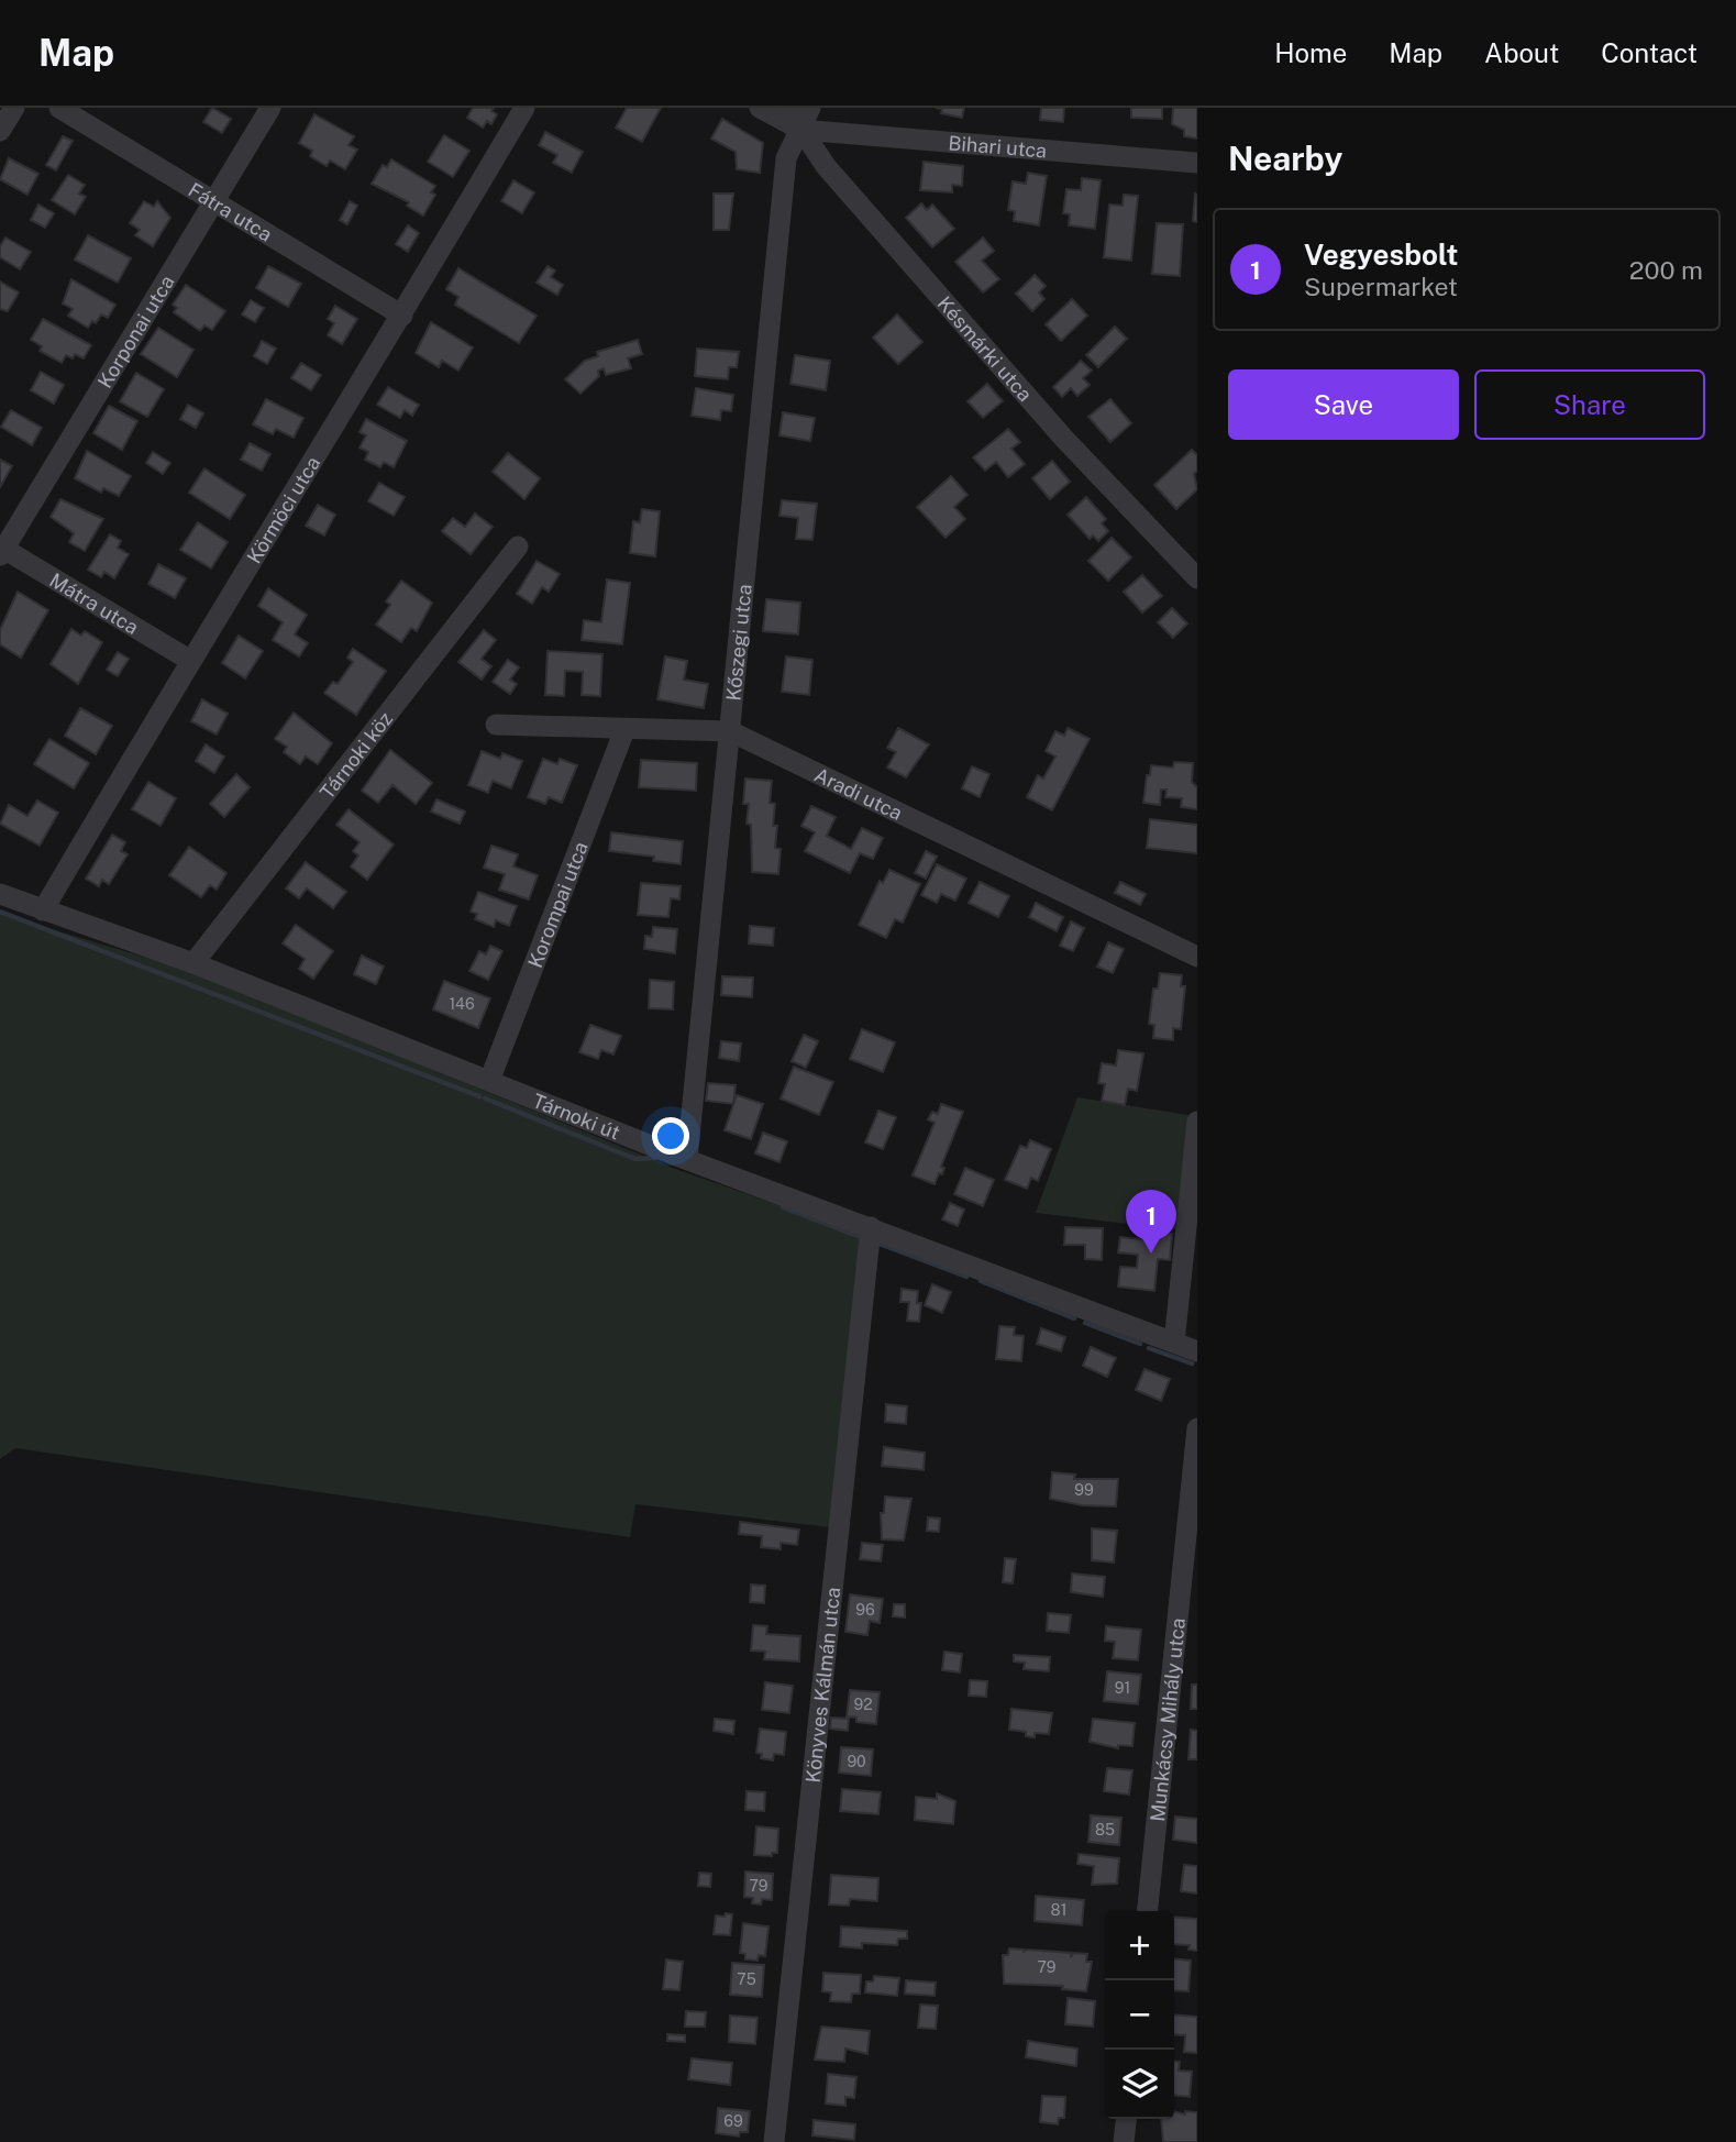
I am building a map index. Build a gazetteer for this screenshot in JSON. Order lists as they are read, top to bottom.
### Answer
{
  "streets": {
    "street": [
      "Bihari utca",
      "Fátra utca",
      "Korponai utca",
      "Késmárki utca",
      "Körmöci utca",
      "Mátra utca",
      "Kőszegi utca",
      "Tárnoki köz",
      "Aradi utca",
      "Korompai utca",
      "Tárnoki út",
      "Könyves Kálmán utca",
      "Munkácsy Mihály utca"
    ]
  },
  "crossings": [
    ["Bihari utca", "Késmárki utca"],
    ["Bihari utca", "Kőszegi utca"],
    ["Fátra utca", "Korponai utca"],
    ["Fátra utca", "Körmöci utca"],
    ["Korponai utca", "Mátra utca"],
    ["Késmárki utca", "Kőszegi utca"],
    ["Körmöci utca", "Mátra utca"],
    ["Körmöci utca", "Tárnoki út"],
    ["Kőszegi utca", "Aradi utca"],
    ["Kőszegi utca", "Tárnoki út"],
    ["Tárnoki köz", "Tárnoki út"],
    ["Aradi utca", "Korompai utca"],
    ["Korompai utca", "Tárnoki út"],
    ["Tárnoki út", "Könyves Kálmán utca"]
  ],
  "house_numbers": [
    "146",
    "99",
    "96",
    "91",
    "92",
    "90",
    "85",
    "79",
    "81",
    "79",
    "75",
    "69"
  ],
  "page": {
    "header": "Map",
    "nav": [
      "Home",
      "Map",
      "About",
      "Contact"
    ],
    "heading": "Nearby",
    "list": [
      {
        "mark": "1",
        "name": "Vegyesbolt",
        "note": "Supermarket",
        "value": "200 m"
      }
    ],
    "buttons": ["Save", "Share"],
    "pins": "1",
    "map_buttons": ["+", "−"]
  }
}
